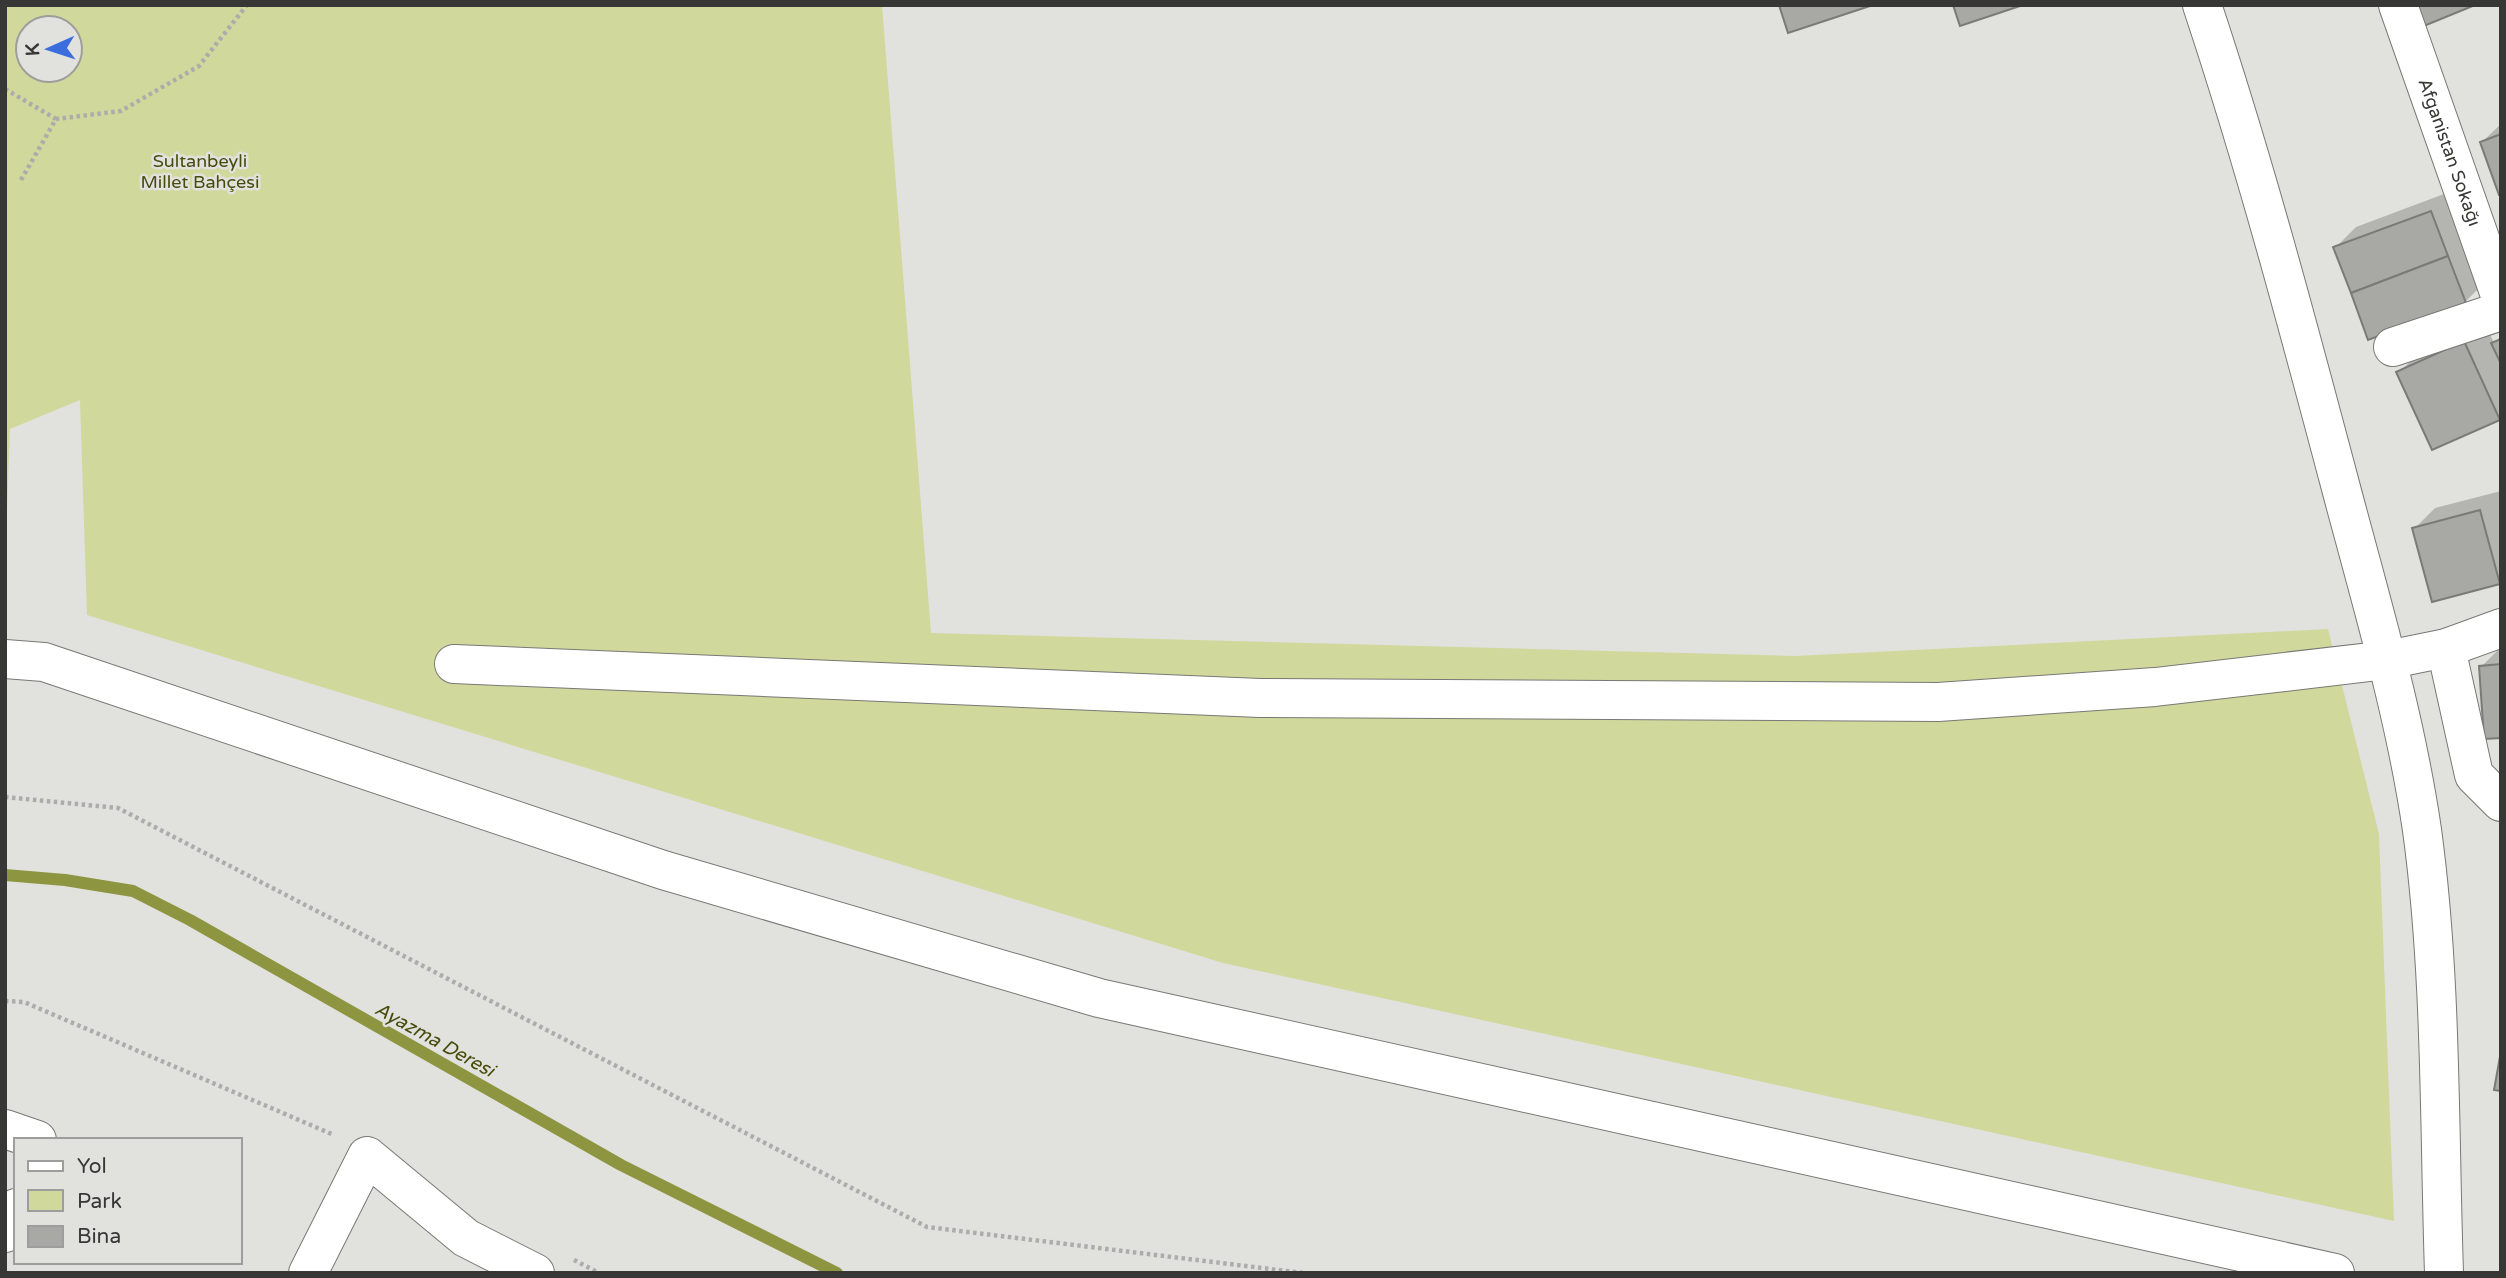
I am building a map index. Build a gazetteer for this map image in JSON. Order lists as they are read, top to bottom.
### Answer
{
  "streets": {
    "street": ["Afganistan Sokağı"]
  },
  "water": ["Ayazma Deresi"],
  "parks": ["Sultanbeyli Millet Bahçesi"],
  "legend": ["Yol", "Park", "Bina"],
  "north": "left"
}
